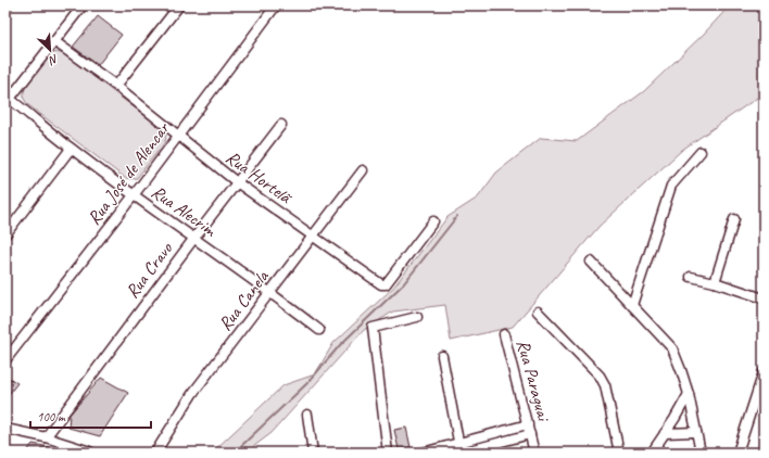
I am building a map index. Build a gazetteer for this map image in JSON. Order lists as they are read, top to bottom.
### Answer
{
  "streets": {
    "street": [
      "Rua José de Alencar",
      "Rua Hortelã",
      "Rua Alecrim",
      "Rua Cravo",
      "Rua Canela",
      "Rua Paraguai"
    ]
  },
  "crossings": [
    ["Rua José de Alencar", "Rua Hortelã"],
    ["Rua José de Alencar", "Rua Alecrim"],
    ["Rua Hortelã", "Rua Cravo"],
    ["Rua Hortelã", "Rua Canela"],
    ["Rua Alecrim", "Rua Cravo"],
    ["Rua Alecrim", "Rua Canela"]
  ],
  "scale_bar": "100 m",
  "north": "bottom right"
}
